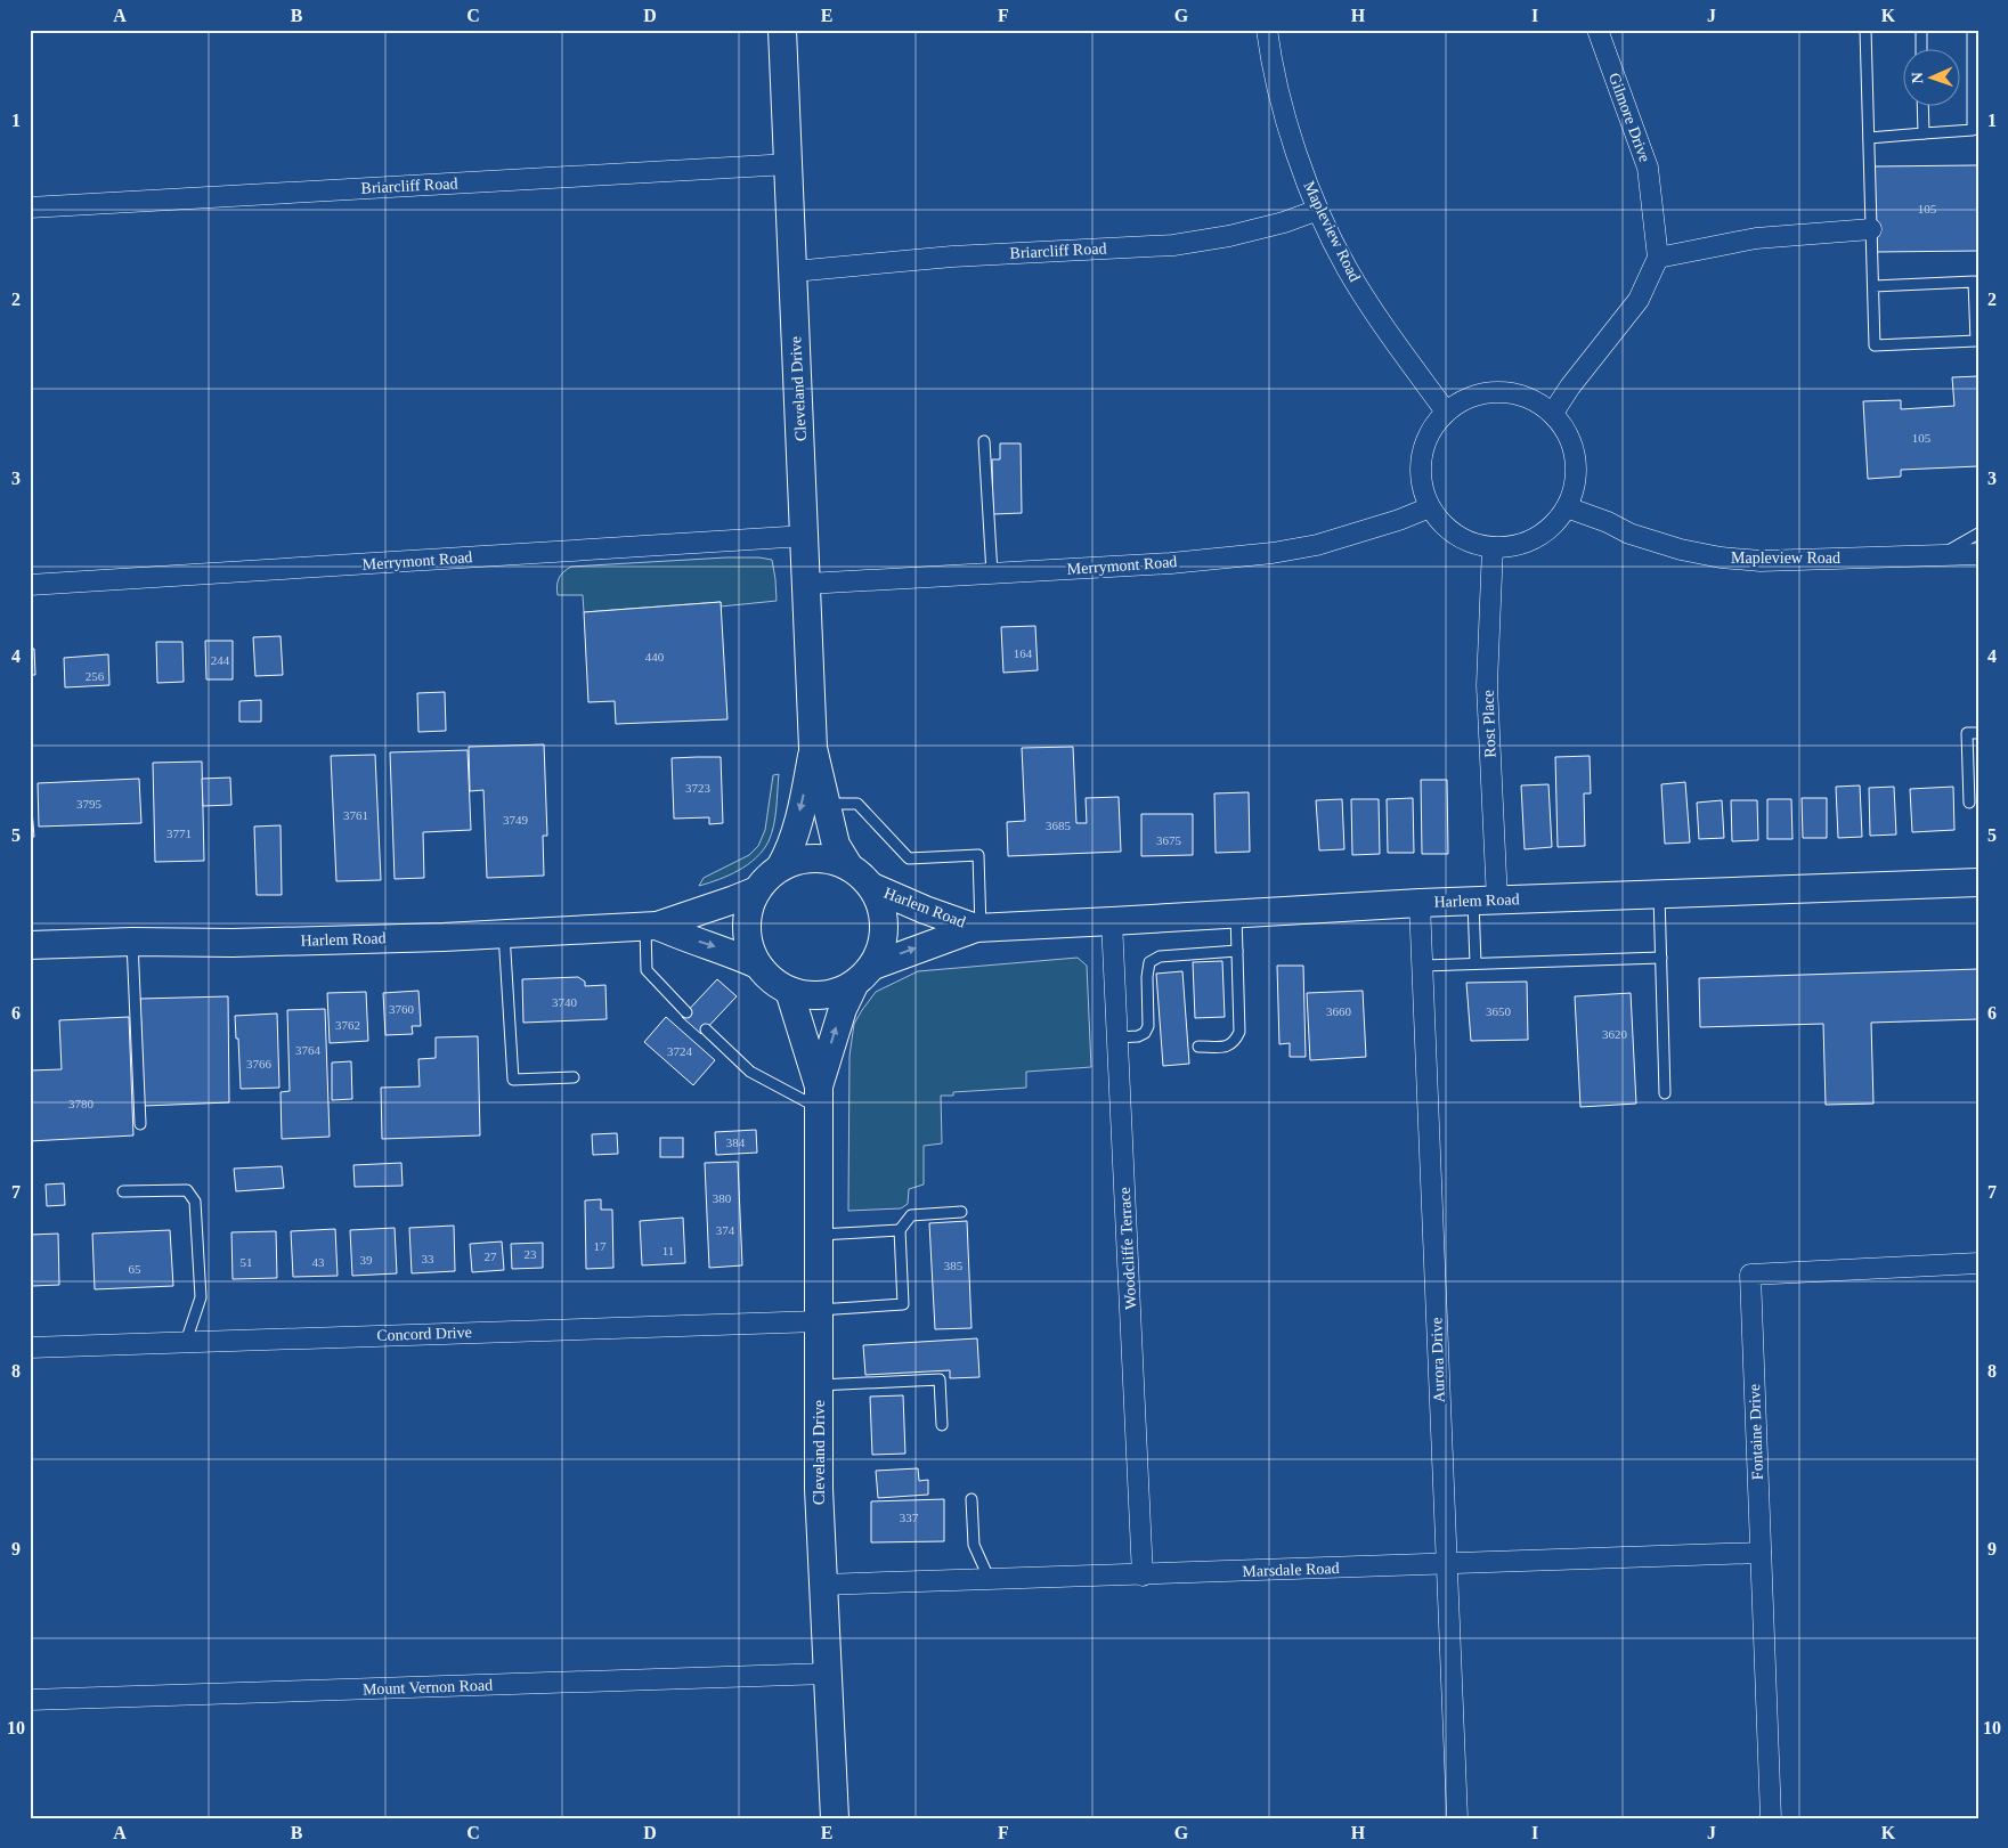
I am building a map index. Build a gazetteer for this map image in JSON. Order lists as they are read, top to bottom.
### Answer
{
  "streets": {
    "main road": ["Cleveland Drive", "Harlem Road"],
    "street": [
      "Gilmore Drive",
      "Briarcliff Road",
      "Mapleview Road",
      "Merrymont Road",
      "Rost Place",
      "Woodcliffe Terrace",
      "Concord Drive",
      "Aurora Drive",
      "Fontaine Drive",
      "Marsdale Road",
      "Mount Vernon Road"
    ]
  },
  "crossings": [
    ["Briarcliff Road", "Mapleview Road"],
    ["Briarcliff Road", "Cleveland Drive"],
    ["Mapleview Road", "Merrymont Road"],
    ["Mapleview Road", "Rost Place"],
    ["Cleveland Drive", "Merrymont Road"],
    ["Cleveland Drive", "Harlem Road"],
    ["Cleveland Drive", "Concord Drive"],
    ["Cleveland Drive", "Marsdale Road"],
    ["Cleveland Drive", "Mount Vernon Road"],
    ["Merrymont Road", "Rost Place"],
    ["Rost Place", "Harlem Road"],
    ["Harlem Road", "Woodcliffe Terrace"],
    ["Harlem Road", "Aurora Drive"],
    ["Woodcliffe Terrace", "Marsdale Road"],
    ["Aurora Drive", "Marsdale Road"],
    ["Fontaine Drive", "Marsdale Road"]
  ],
  "house_numbers": [
    "105",
    "105",
    "164",
    "440",
    "244",
    "256",
    "3723",
    "3795",
    "3761",
    "3749",
    "3685",
    "3771",
    "3675",
    "3740",
    "3760",
    "3660",
    "3650",
    "3762",
    "3620",
    "3764",
    "3724",
    "3766",
    "3780",
    "384",
    "380",
    "374",
    "17",
    "11",
    "23",
    "27",
    "33",
    "39",
    "51",
    "43",
    "385",
    "65",
    "337"
  ],
  "north": "left",
  "grid": {
    "columns": [
      "A",
      "B",
      "C",
      "D",
      "E",
      "F",
      "G",
      "H",
      "I",
      "J",
      "K"
    ],
    "rows": [
      "1",
      "2",
      "3",
      "4",
      "5",
      "6",
      "7",
      "8",
      "9",
      "10"
    ]
  }
}
